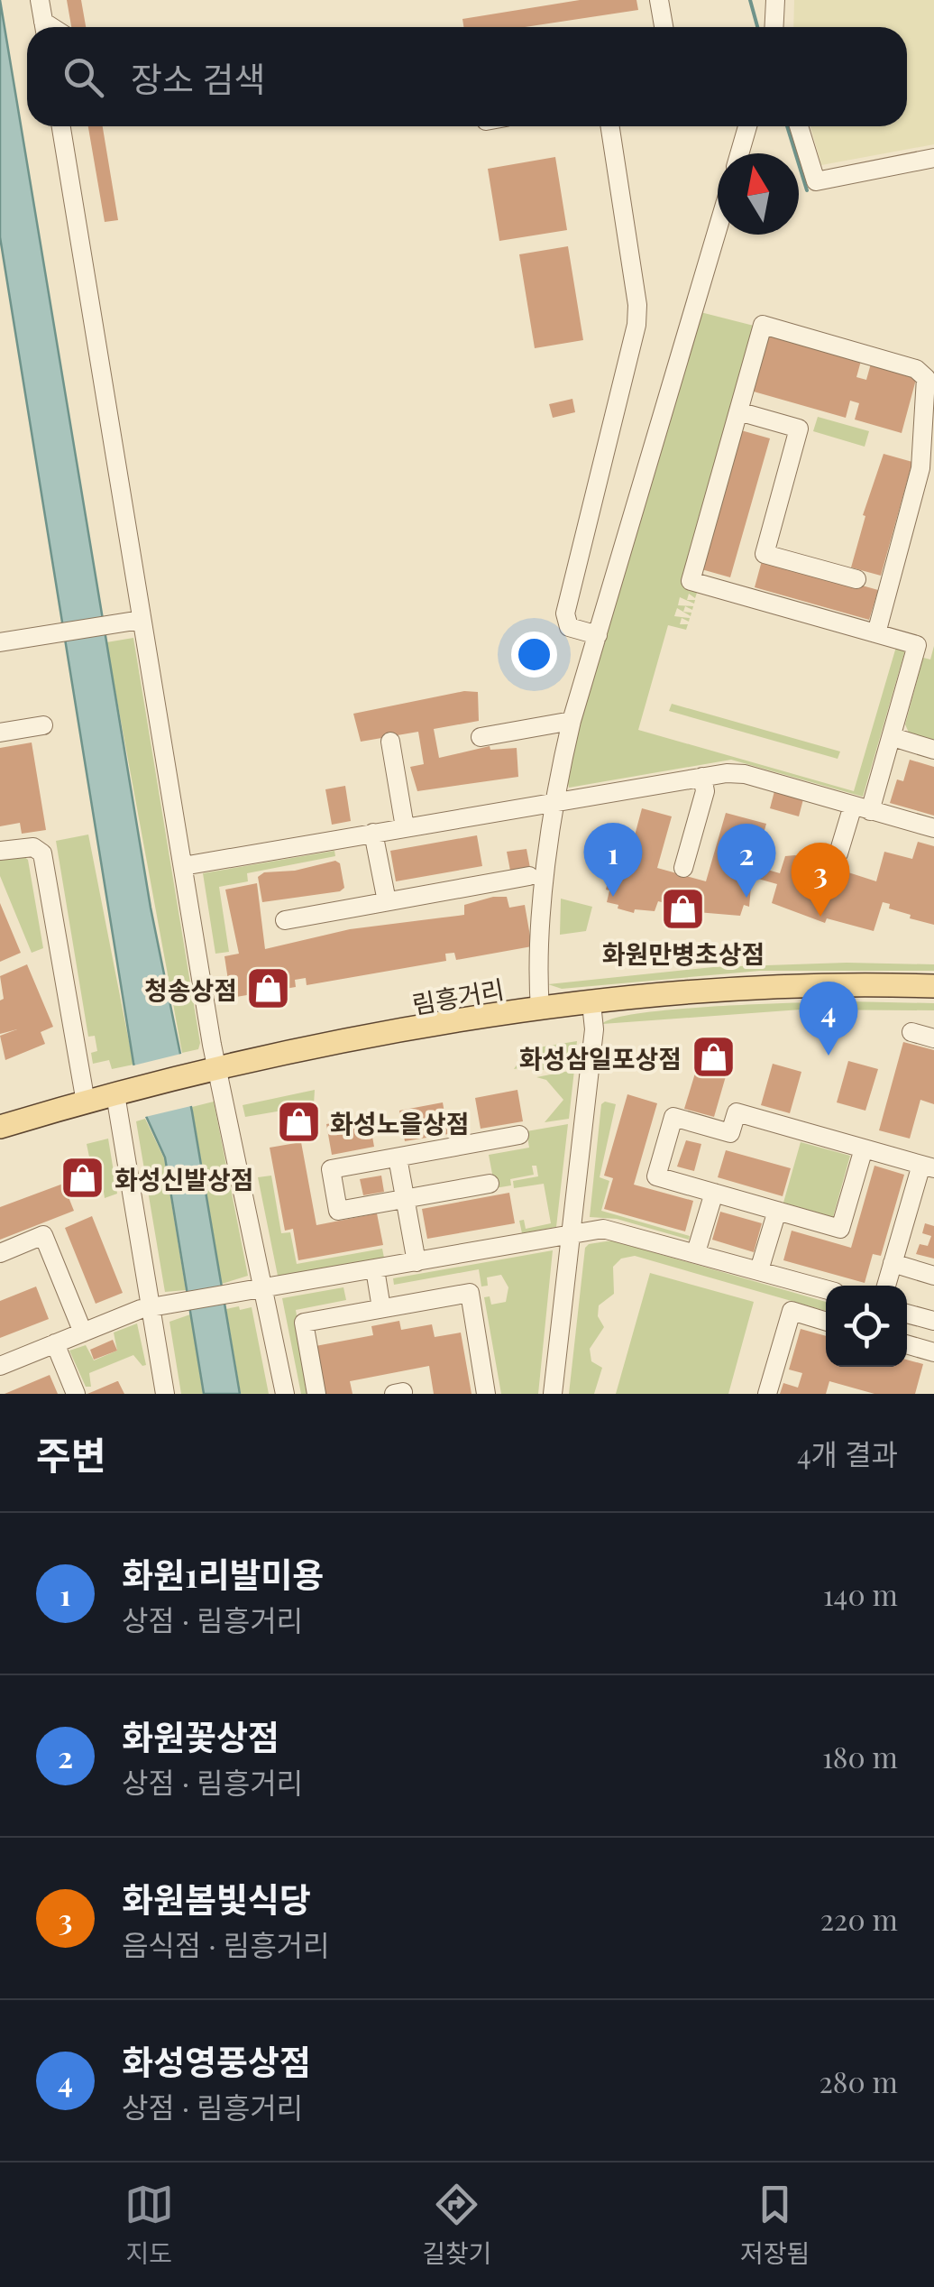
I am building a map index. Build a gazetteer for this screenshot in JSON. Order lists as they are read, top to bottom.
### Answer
{
  "streets": {
    "main road": ["림흥거리"]
  },
  "places": {
    "shop": [
      "화원만병초상점",
      "청송상점",
      "화성삼일포상점",
      "화성노을상점",
      "화성신발상점"
    ]
  },
  "north": "top",
  "page": {
    "search": "장소 검색",
    "pins": [
      "1",
      "2",
      "3",
      "4"
    ],
    "heading": ["주변", "4개 결과"],
    "list": [
      {
        "mark": "1",
        "name": "화원1리발미용",
        "note": "상점 · 림흥거리",
        "value": "140 m"
      },
      {
        "mark": "2",
        "name": "화원꽃상점",
        "note": "상점 · 림흥거리",
        "value": "180 m"
      },
      {
        "mark": "3",
        "name": "화원봄빛식당",
        "note": "음식점 · 림흥거리",
        "value": "220 m"
      },
      {
        "mark": "4",
        "name": "화성영풍상점",
        "note": "상점 · 림흥거리",
        "value": "280 m"
      }
    ],
    "nav": ["지도", "길찾기", "저장됨"]
  }
}
